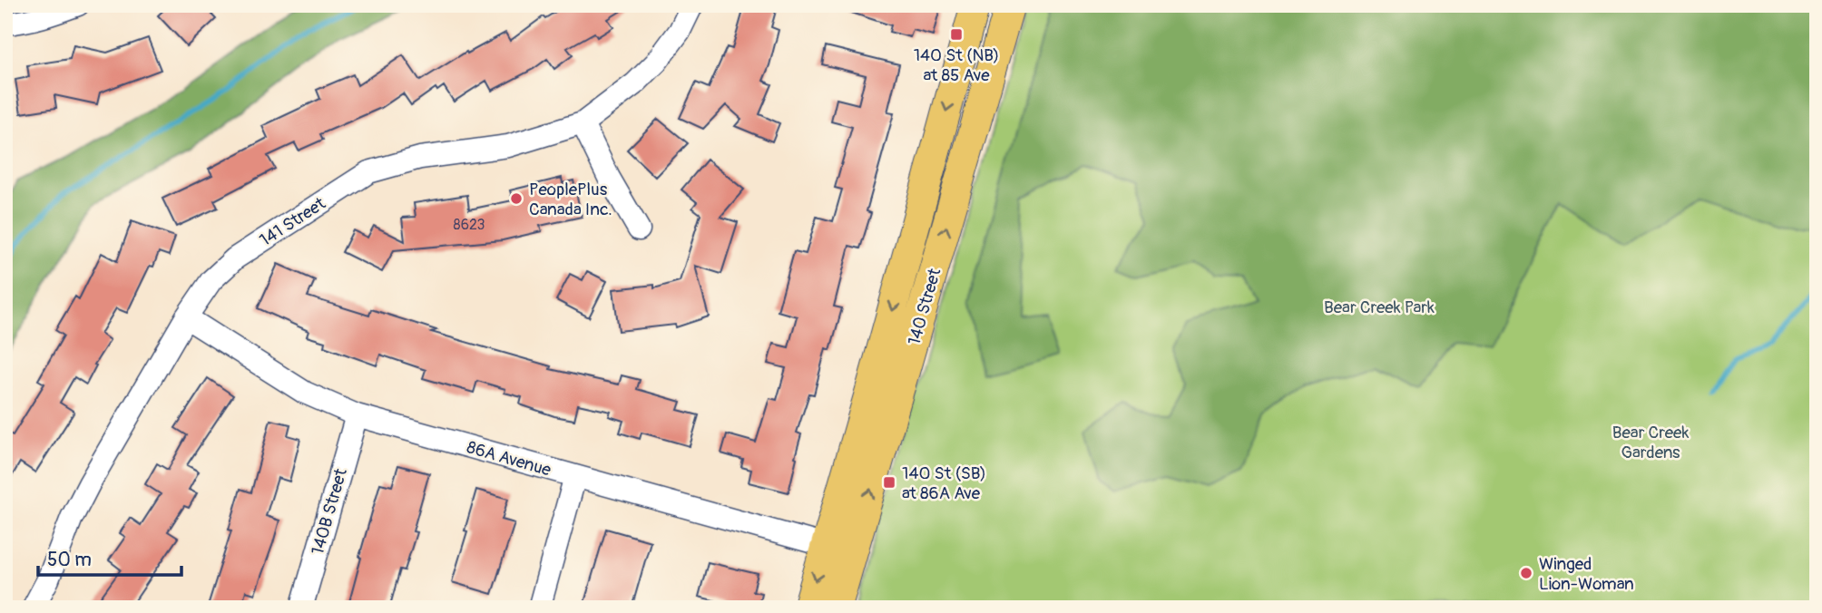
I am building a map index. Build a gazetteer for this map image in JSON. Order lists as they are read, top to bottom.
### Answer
{
  "streets": {
    "main road": ["140 Street"],
    "street": ["141 Street", "86A Avenue", "140B Street"]
  },
  "crossings": [
    ["141 Street", "86A Avenue"],
    ["140 Street", "86A Avenue"],
    ["86A Avenue", "140B Street"]
  ],
  "parks": ["Bear Creek Park", "Bear Creek Gardens"],
  "places": {
    "transit": ["140 St (NB) at 85 Ave", "140 St (SB) at 86A Ave"],
    "other": ["PeoplePlus Canada Inc.", "Winged Lion-Woman"]
  },
  "house_numbers": ["8623"],
  "scale_bar": "50 m"
}
